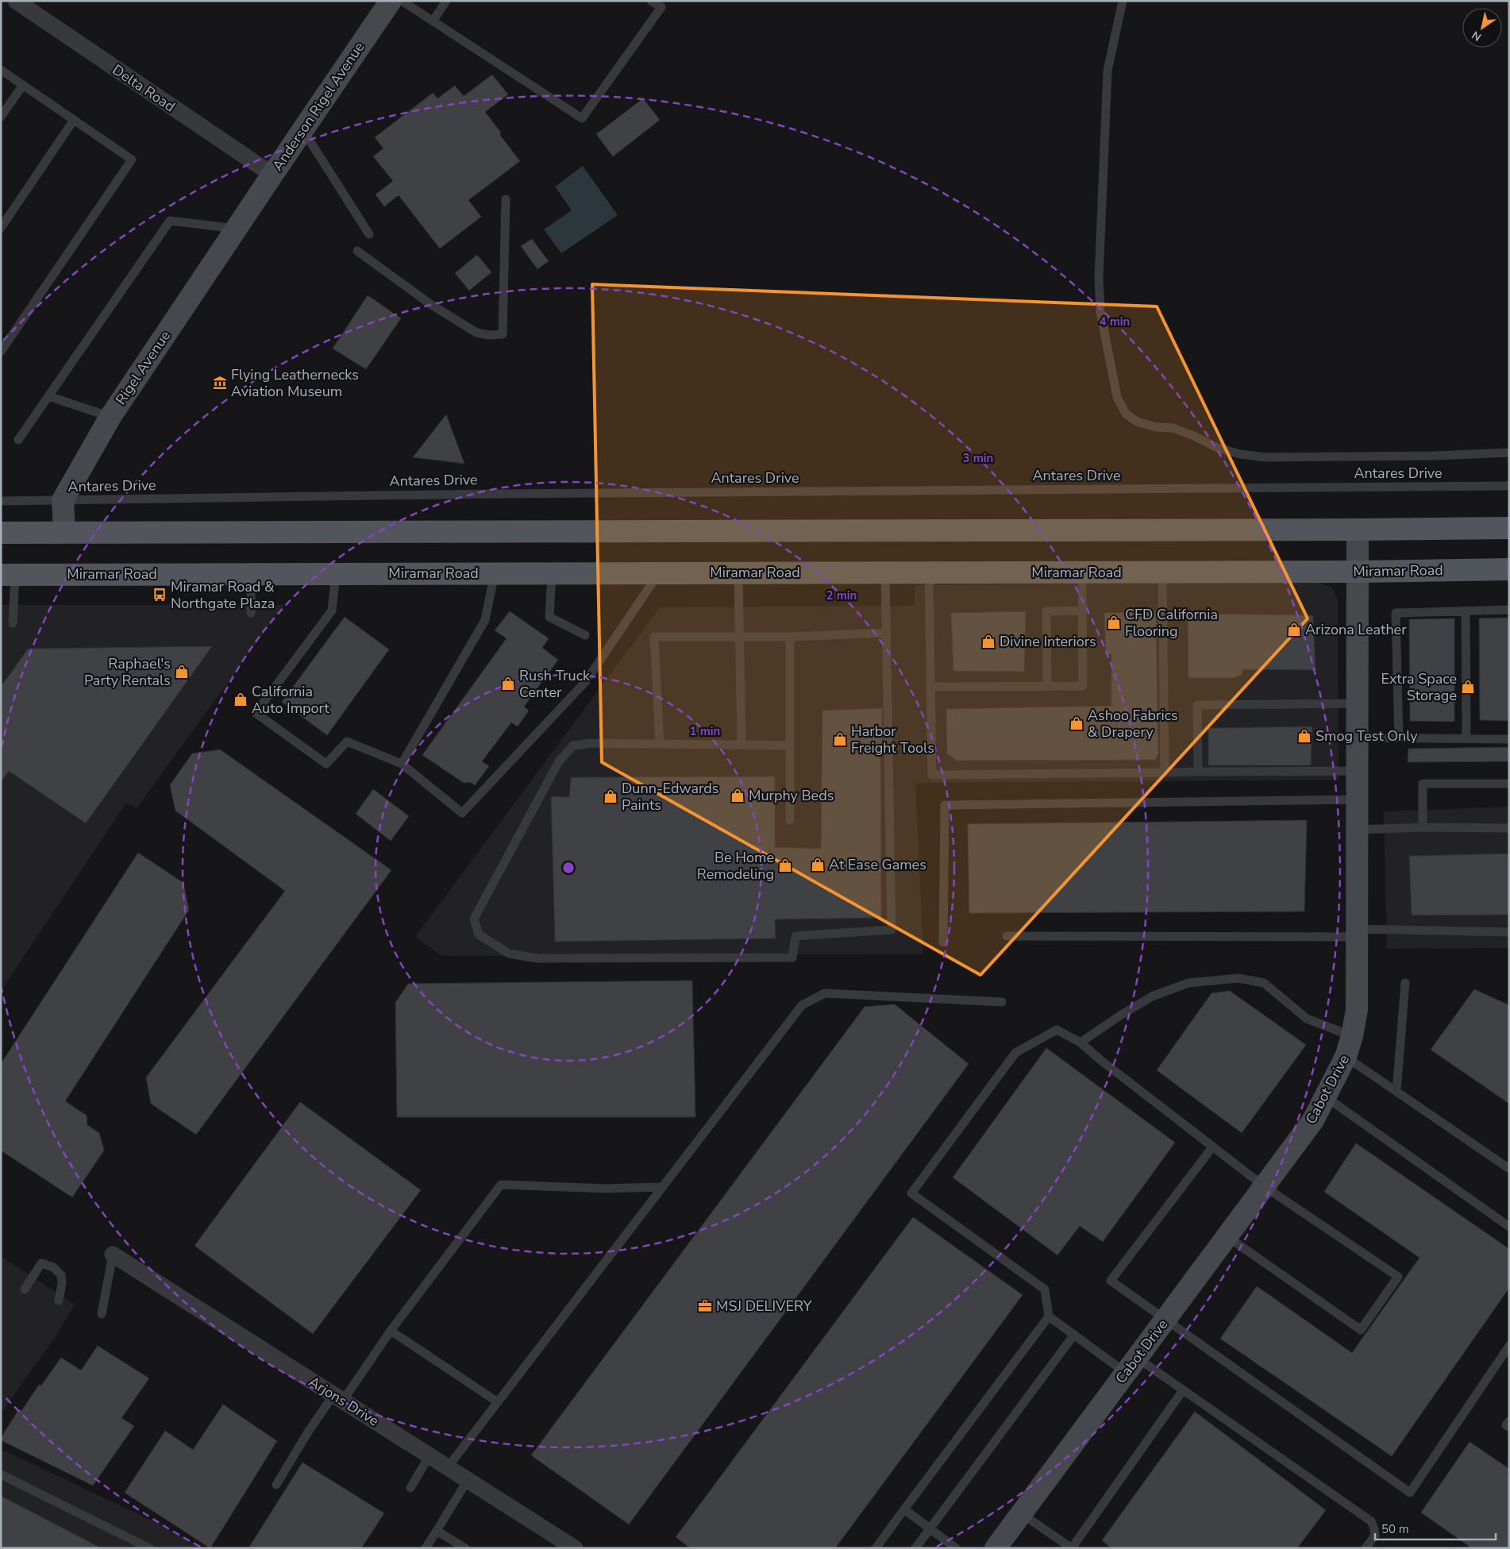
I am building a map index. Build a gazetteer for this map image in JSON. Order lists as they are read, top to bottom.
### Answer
{
  "streets": {
    "main road": ["Miramar Road"],
    "street": [
      "Delta Road",
      "Anderson Rigel Avenue",
      "Rigel Avenue",
      "Cabot Drive",
      "Arjons Drive"
    ],
    "lane": ["Antares Drive"]
  },
  "crossings": [
    ["Delta Road", "Anderson Rigel Avenue"],
    ["Anderson Rigel Avenue", "Rigel Avenue"],
    ["Rigel Avenue", "Antares Drive"],
    ["Miramar Road", "Cabot Drive"]
  ],
  "places": {
    "museum": ["Flying Leathernecks Aviation Museum"],
    "bus stop": ["Miramar Road & Northgate Plaza"],
    "shop": [
      "CFD California Flooring",
      "Arizona Leather",
      "Divine Interiors",
      "Raphael's Party Rentals",
      "Rush Truck Center",
      "Extra Space Storage",
      "California Auto Import",
      "Ashoo Fabrics & Drapery",
      "Smog Test Only",
      "Harbor Freight Tools",
      "Murphy Beds",
      "Dunn-Edwards Paints",
      "At Ease Games",
      "Be Home Remodeling"
    ],
    "office": ["MSJ DELIVERY"]
  },
  "scale_bar": "50 m",
  "north": "bottom left",
  "rings": [
    "4 min",
    "3 min",
    "2 min",
    "1 min"
  ]
}
